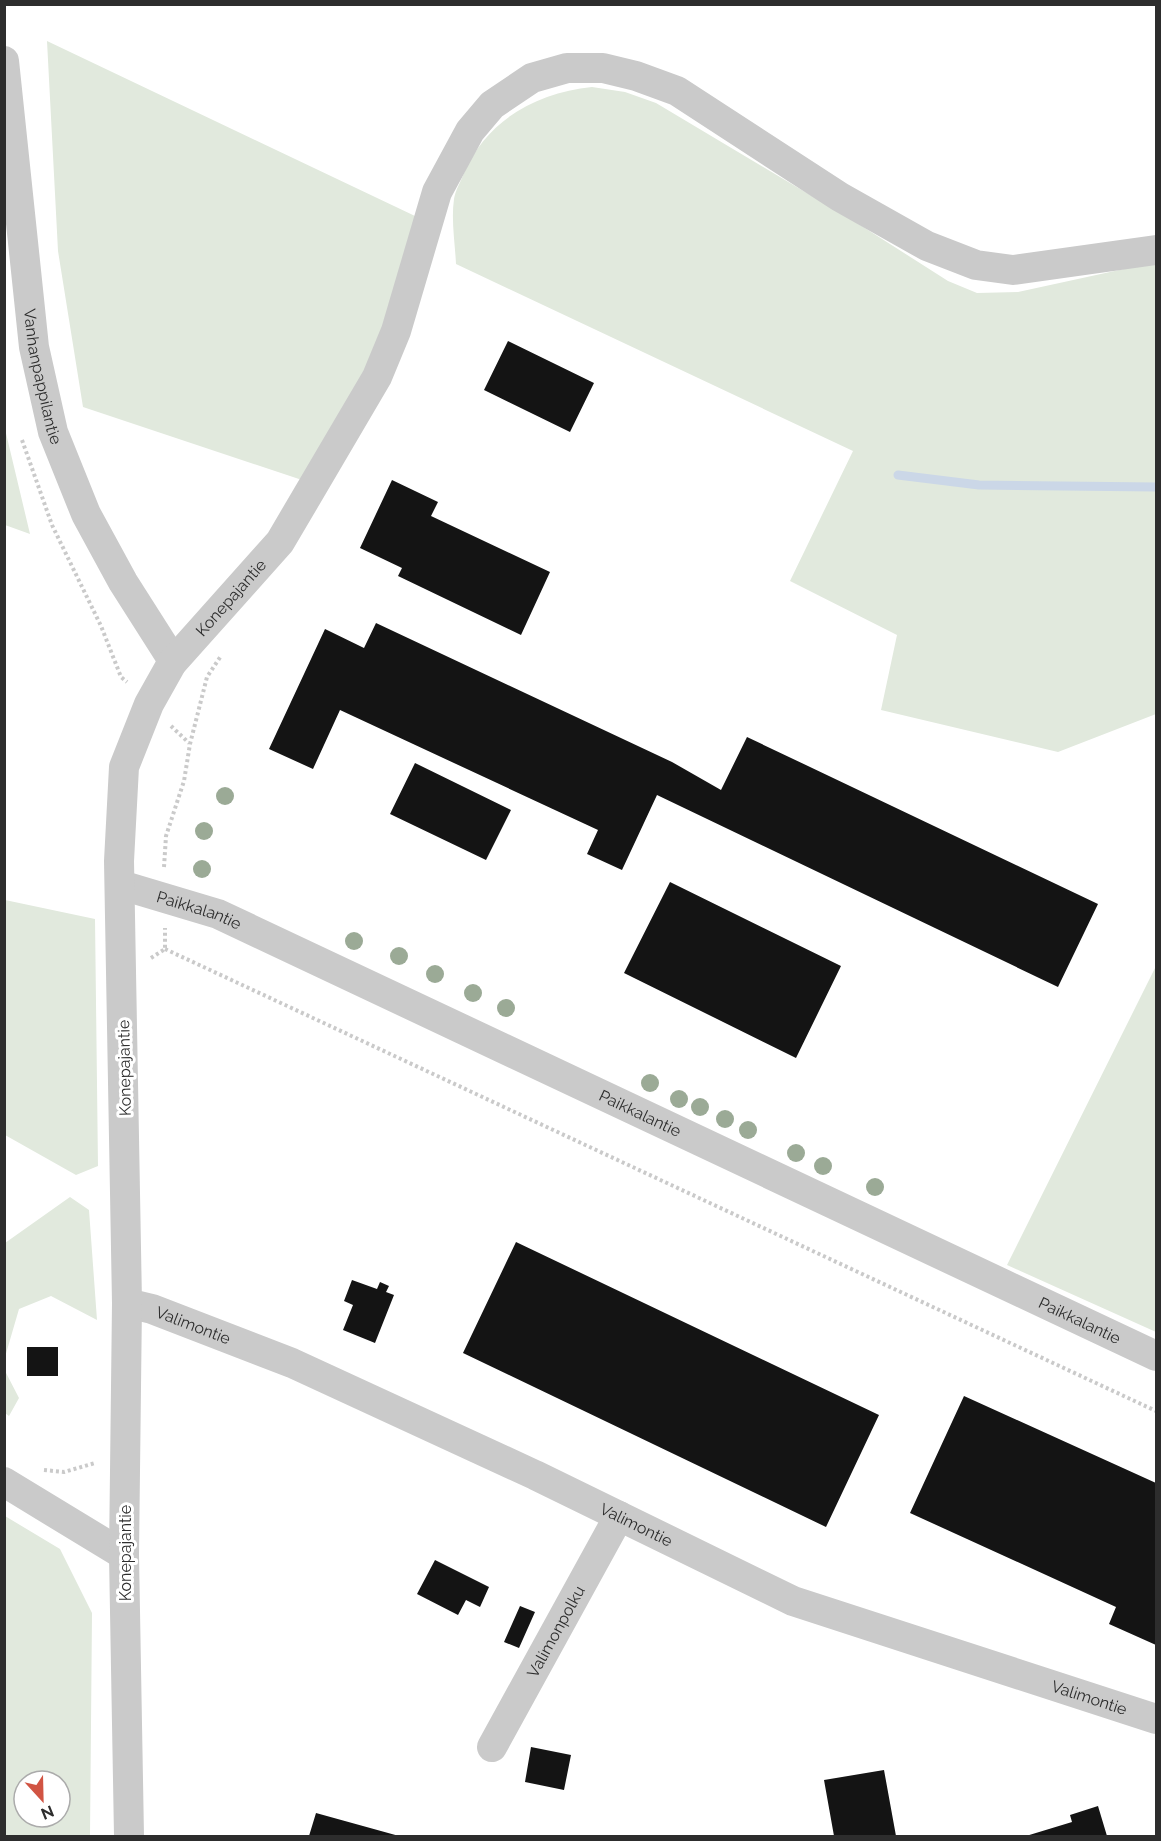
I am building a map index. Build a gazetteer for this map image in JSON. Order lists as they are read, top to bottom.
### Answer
{
  "streets": {
    "street": [
      "Vanhanpappilantie",
      "Konepajantie",
      "Paikkalantie",
      "Valimontie",
      "Valimonpolku"
    ]
  },
  "crossings": [
    ["Vanhanpappilantie", "Konepajantie"],
    ["Konepajantie", "Paikkalantie"],
    ["Konepajantie", "Valimontie"],
    ["Valimontie", "Valimonpolku"]
  ],
  "north": "bottom"
}
